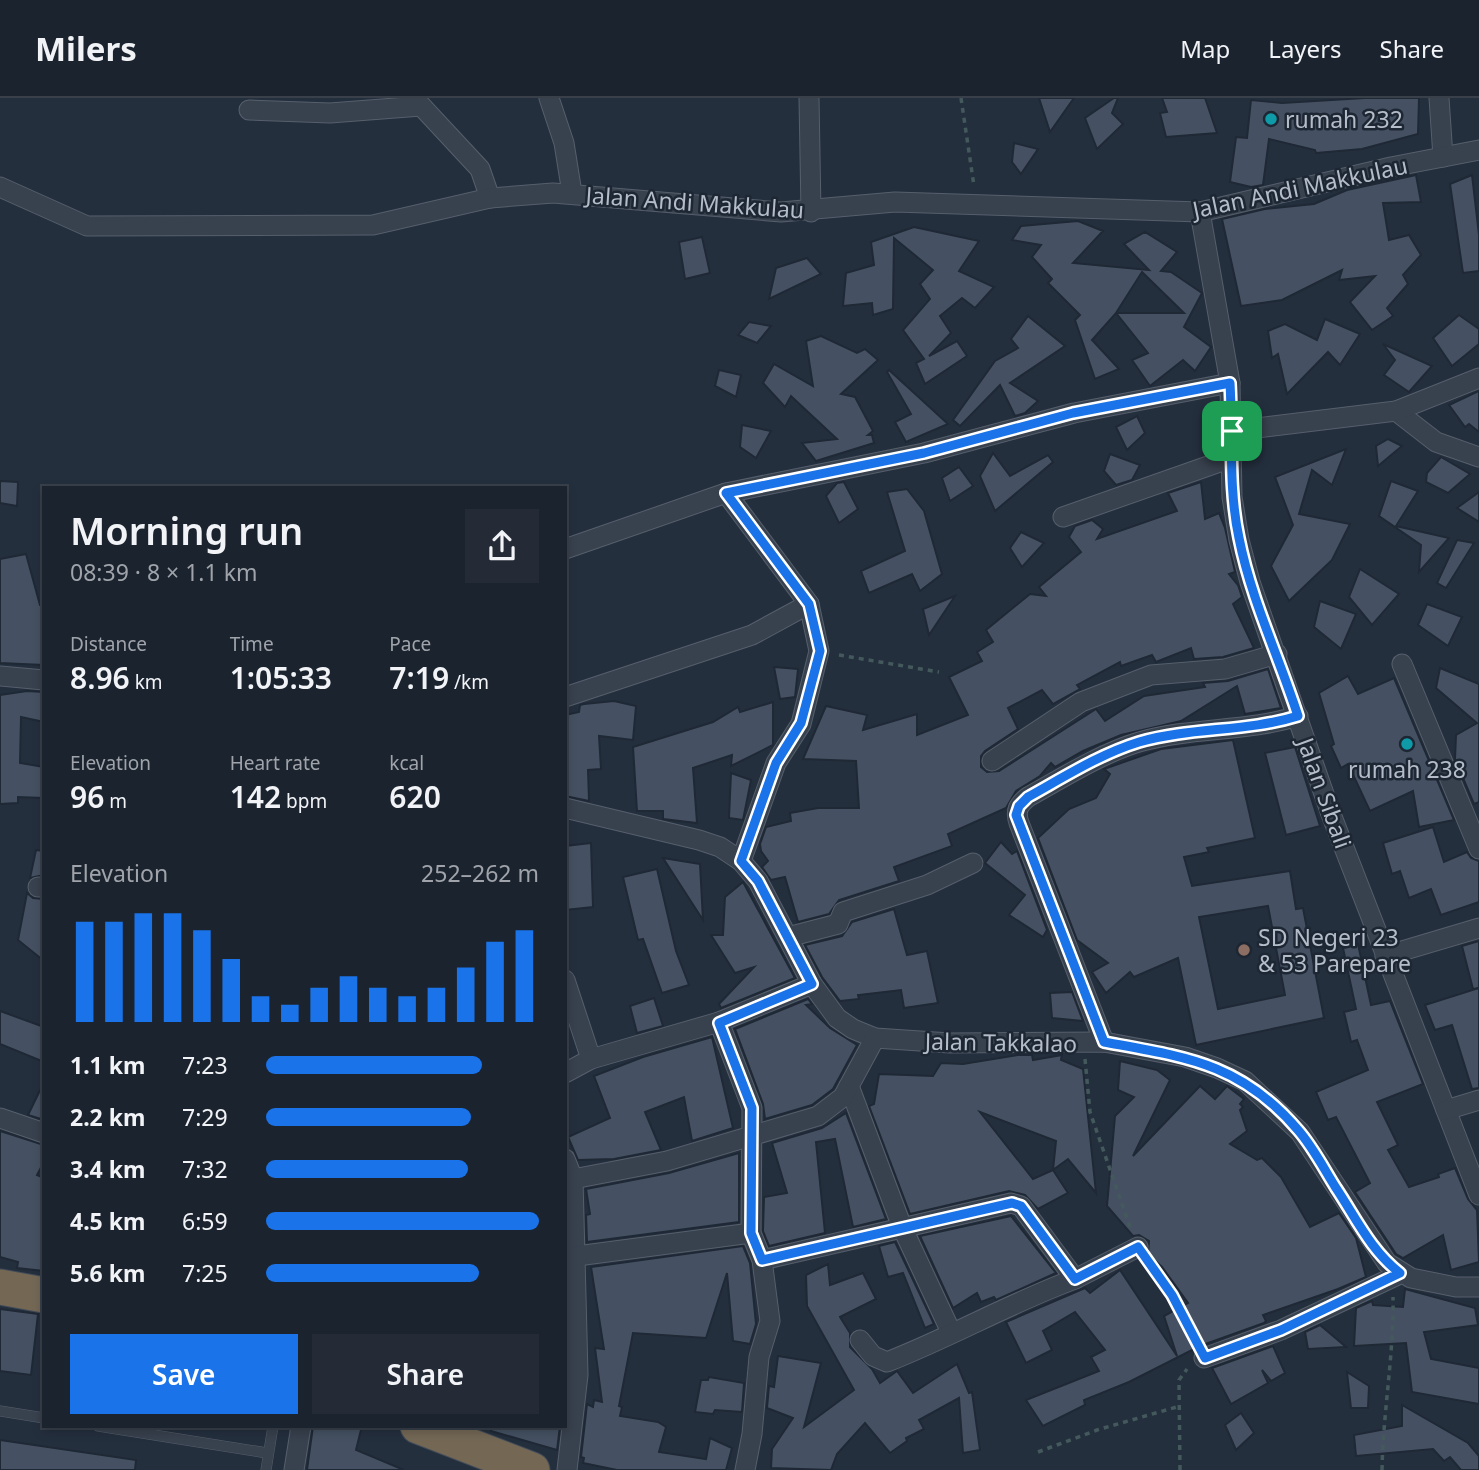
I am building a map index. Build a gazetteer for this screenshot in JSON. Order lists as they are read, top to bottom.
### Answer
{
  "streets": {
    "street": ["Jalan Andi Makkulau", "Jalan Sibali", "Jalan Takkalao"]
  },
  "crossings": [
    ["Jalan Andi Makkulau", "Jalan Sibali"]
  ],
  "places": ["rumah 232", "rumah 238", "SD Negeri 23 & 53 Parepare"],
  "page": {
    "header": "Milers",
    "nav": ["Map", "Layers", "Share"],
    "heading": ["Morning run", "08:39 · 8 × 1.1 km"],
    "stats": [
      ["Distance", "8.96 km"],
      ["Time", "1:05:33"],
      ["Pace", "7:19 /km"],
      ["Elevation", "96 m"],
      ["Heart rate", "142 bpm"],
      ["kcal", "620"]
    ],
    "chart": ["Elevation", "252–262 m"],
    "list": [
      {
        "name": "1.1 km",
        "note": "7:23"
      },
      {
        "name": "2.2 km",
        "note": "7:29"
      },
      {
        "name": "3.4 km",
        "note": "7:32"
      },
      {
        "name": "4.5 km",
        "note": "6:59"
      },
      {
        "name": "5.6 km",
        "note": "7:25"
      }
    ],
    "buttons": ["Save", "Share"]
  }
}
